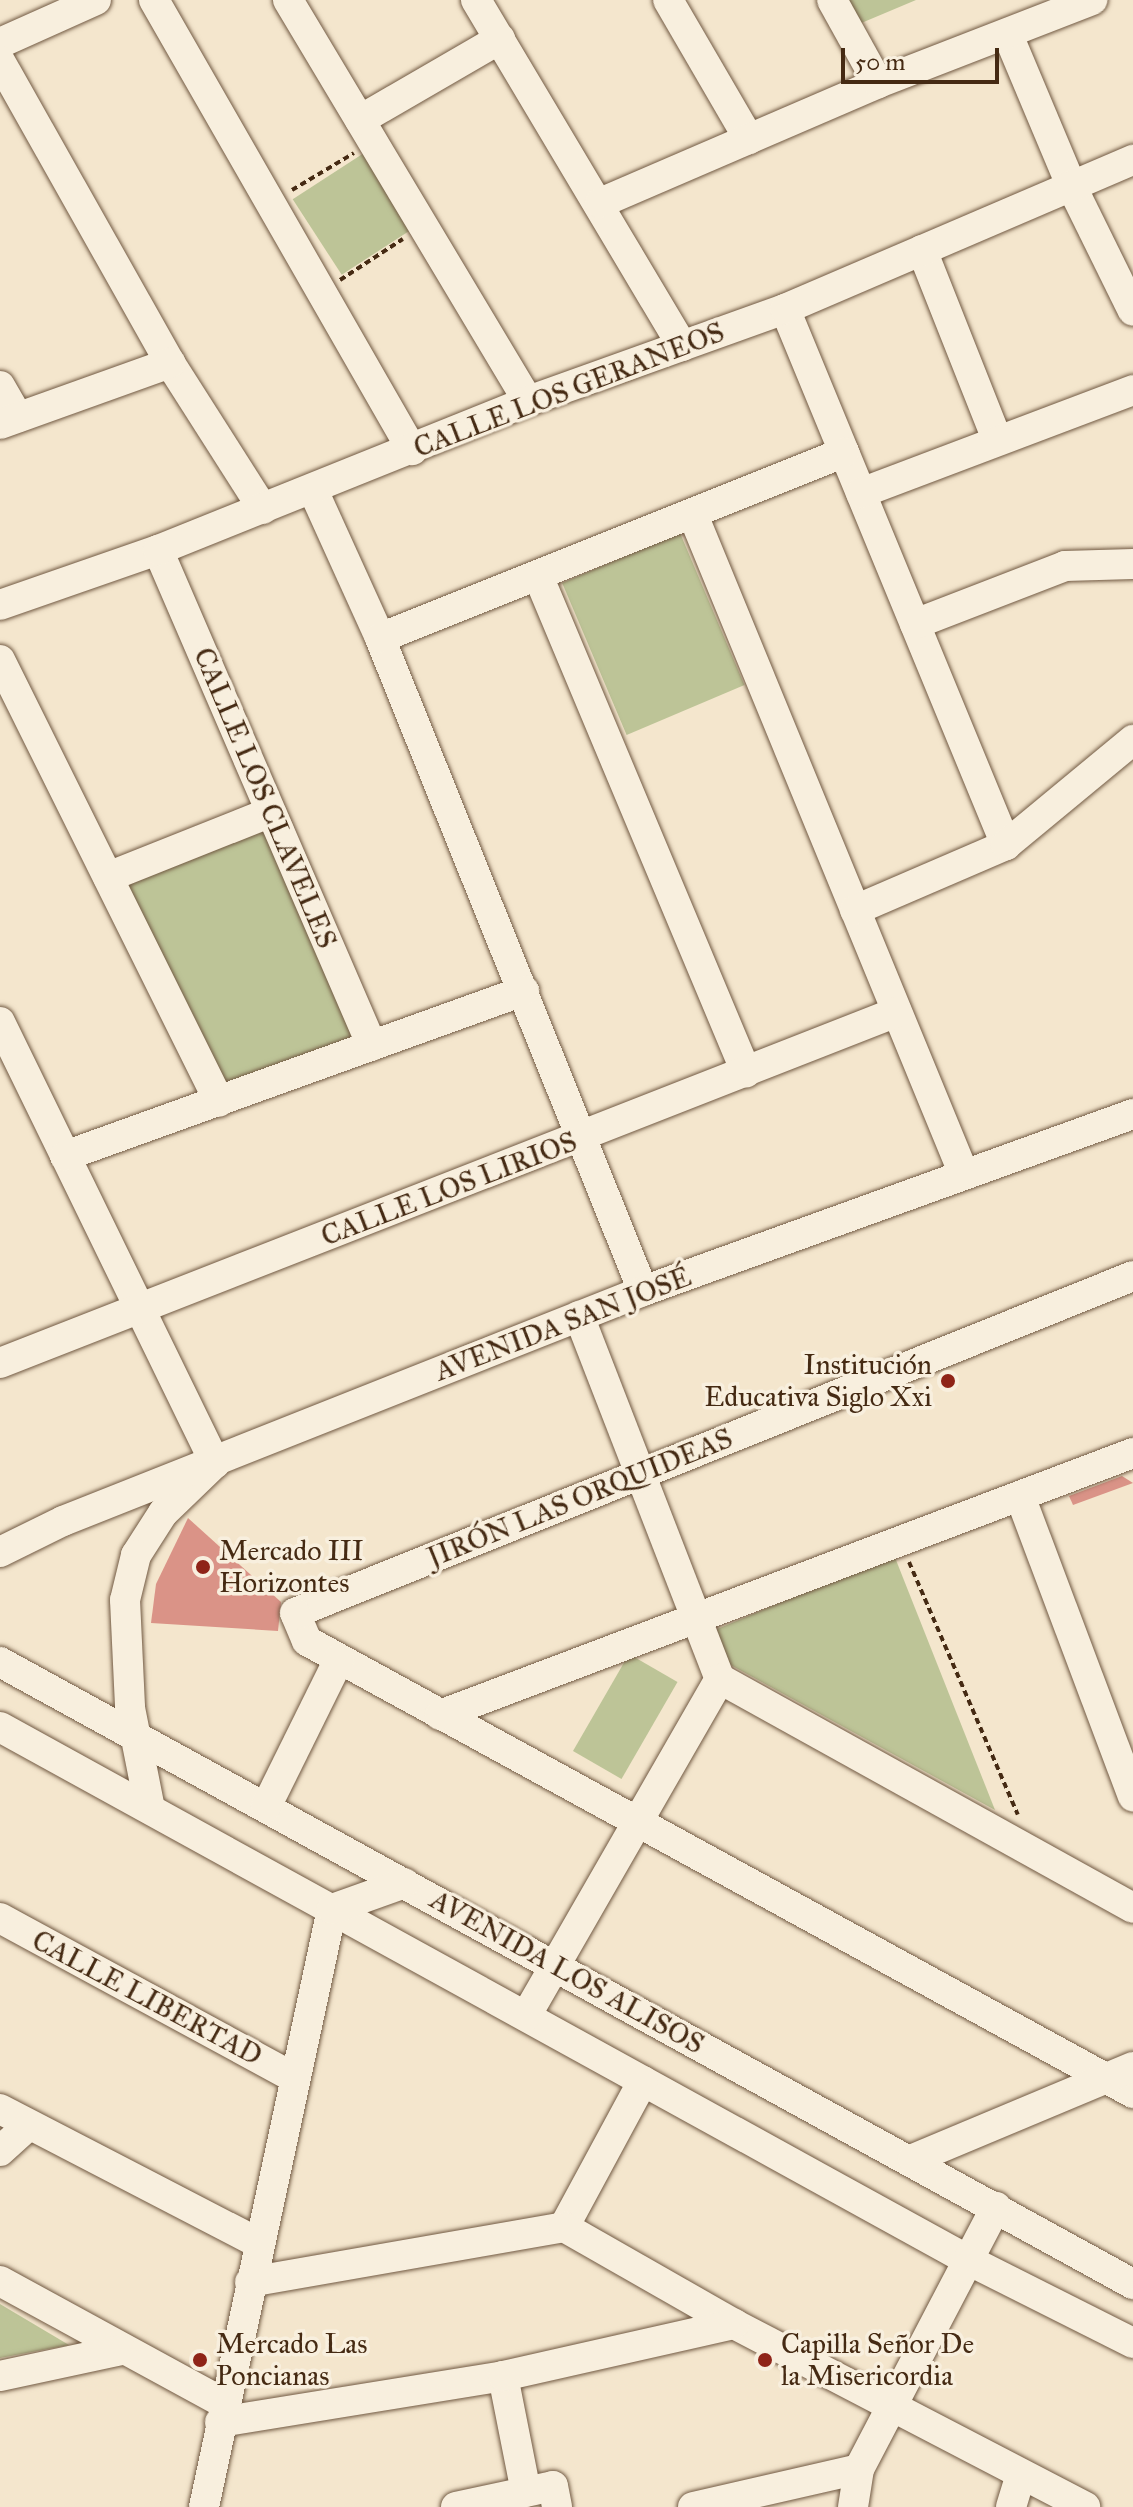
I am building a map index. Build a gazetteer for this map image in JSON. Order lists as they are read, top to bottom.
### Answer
{
  "streets": {
    "street": [
      "CALLE LOS GERANEOS",
      "CALLE LOS CLAVELES",
      "CALLE LOS LIRIOS",
      "AVENIDA SAN JOSÉ",
      "JIRÓN LAS ORQUIDEAS",
      "AVENIDA LOS ALISOS",
      "CALLE LIBERTAD"
    ]
  },
  "crossings": [
    ["CALLE LOS GERANEOS", "CALLE LOS CLAVELES"]
  ],
  "places": [
    "Institución Educativa Siglo Xxi",
    "Mercado III Horizontes",
    "Mercado Las Poncianas",
    "Capilla Señor De la Misericordia"
  ],
  "scale_bar": "50 m"
}
